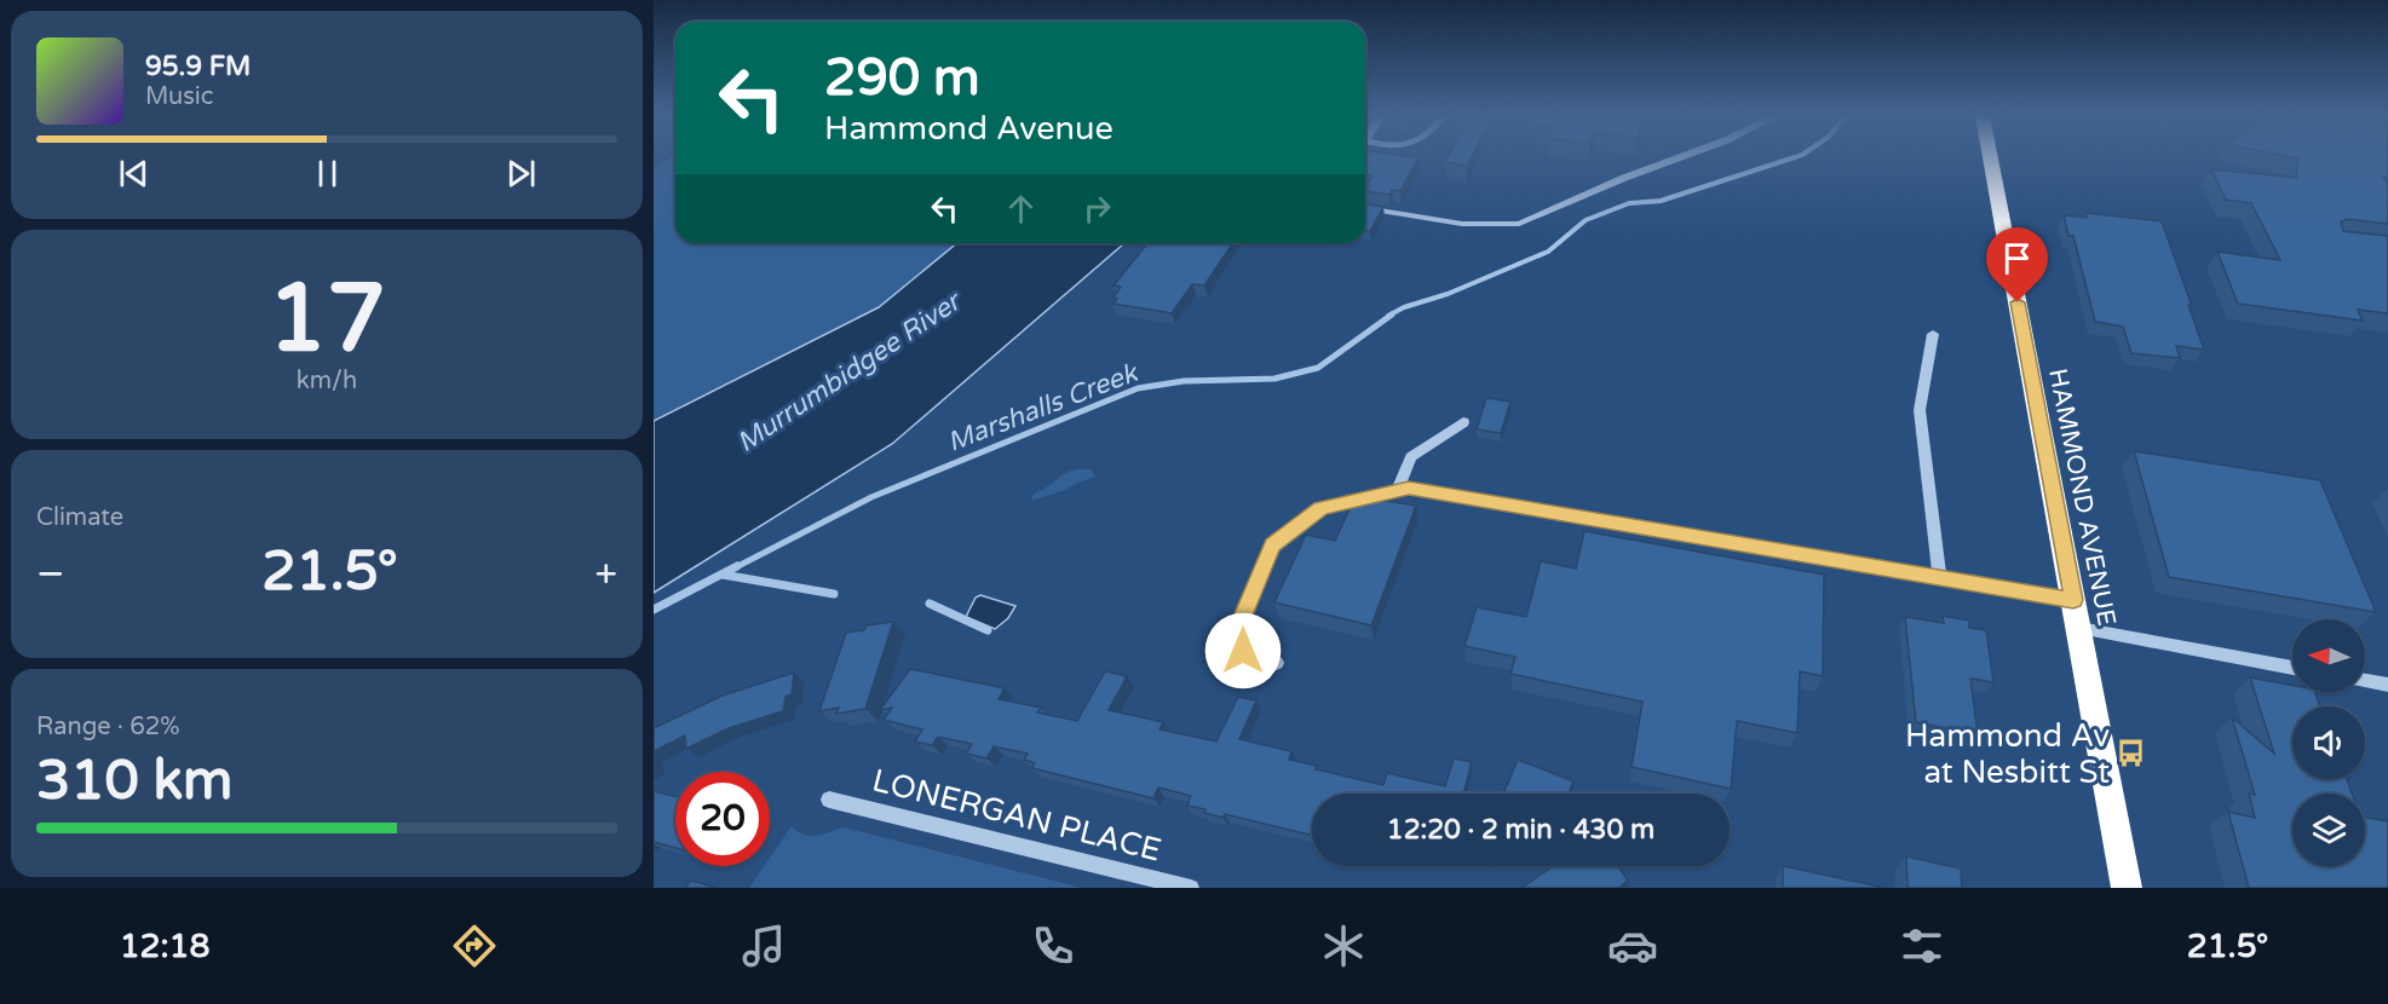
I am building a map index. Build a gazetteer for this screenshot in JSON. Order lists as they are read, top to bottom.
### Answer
{
  "streets": {
    "highway": ["HAMMOND AVENUE"],
    "street": ["LONERGAN PLACE"]
  },
  "water": ["Murrumbidgee River", "Marshalls Creek"],
  "places": {
    "bus stop": ["Hammond Av at Nesbitt St"]
  },
  "north": "left",
  "page": {
    "turn": ["290 m", "Hammond Avenue"],
    "song": ["95.9 FM", "Music"],
    "tile": [
      ["17", "km/h"],
      "Climate",
      ["Range · 62%", "310 km"]
    ],
    "heat": ["−", "21.5°", "+"],
    "limit": "20",
    "trip": "12:20 · 2 min · 430 m",
    "tabs": ["12:18", "21.5°"]
  }
}
